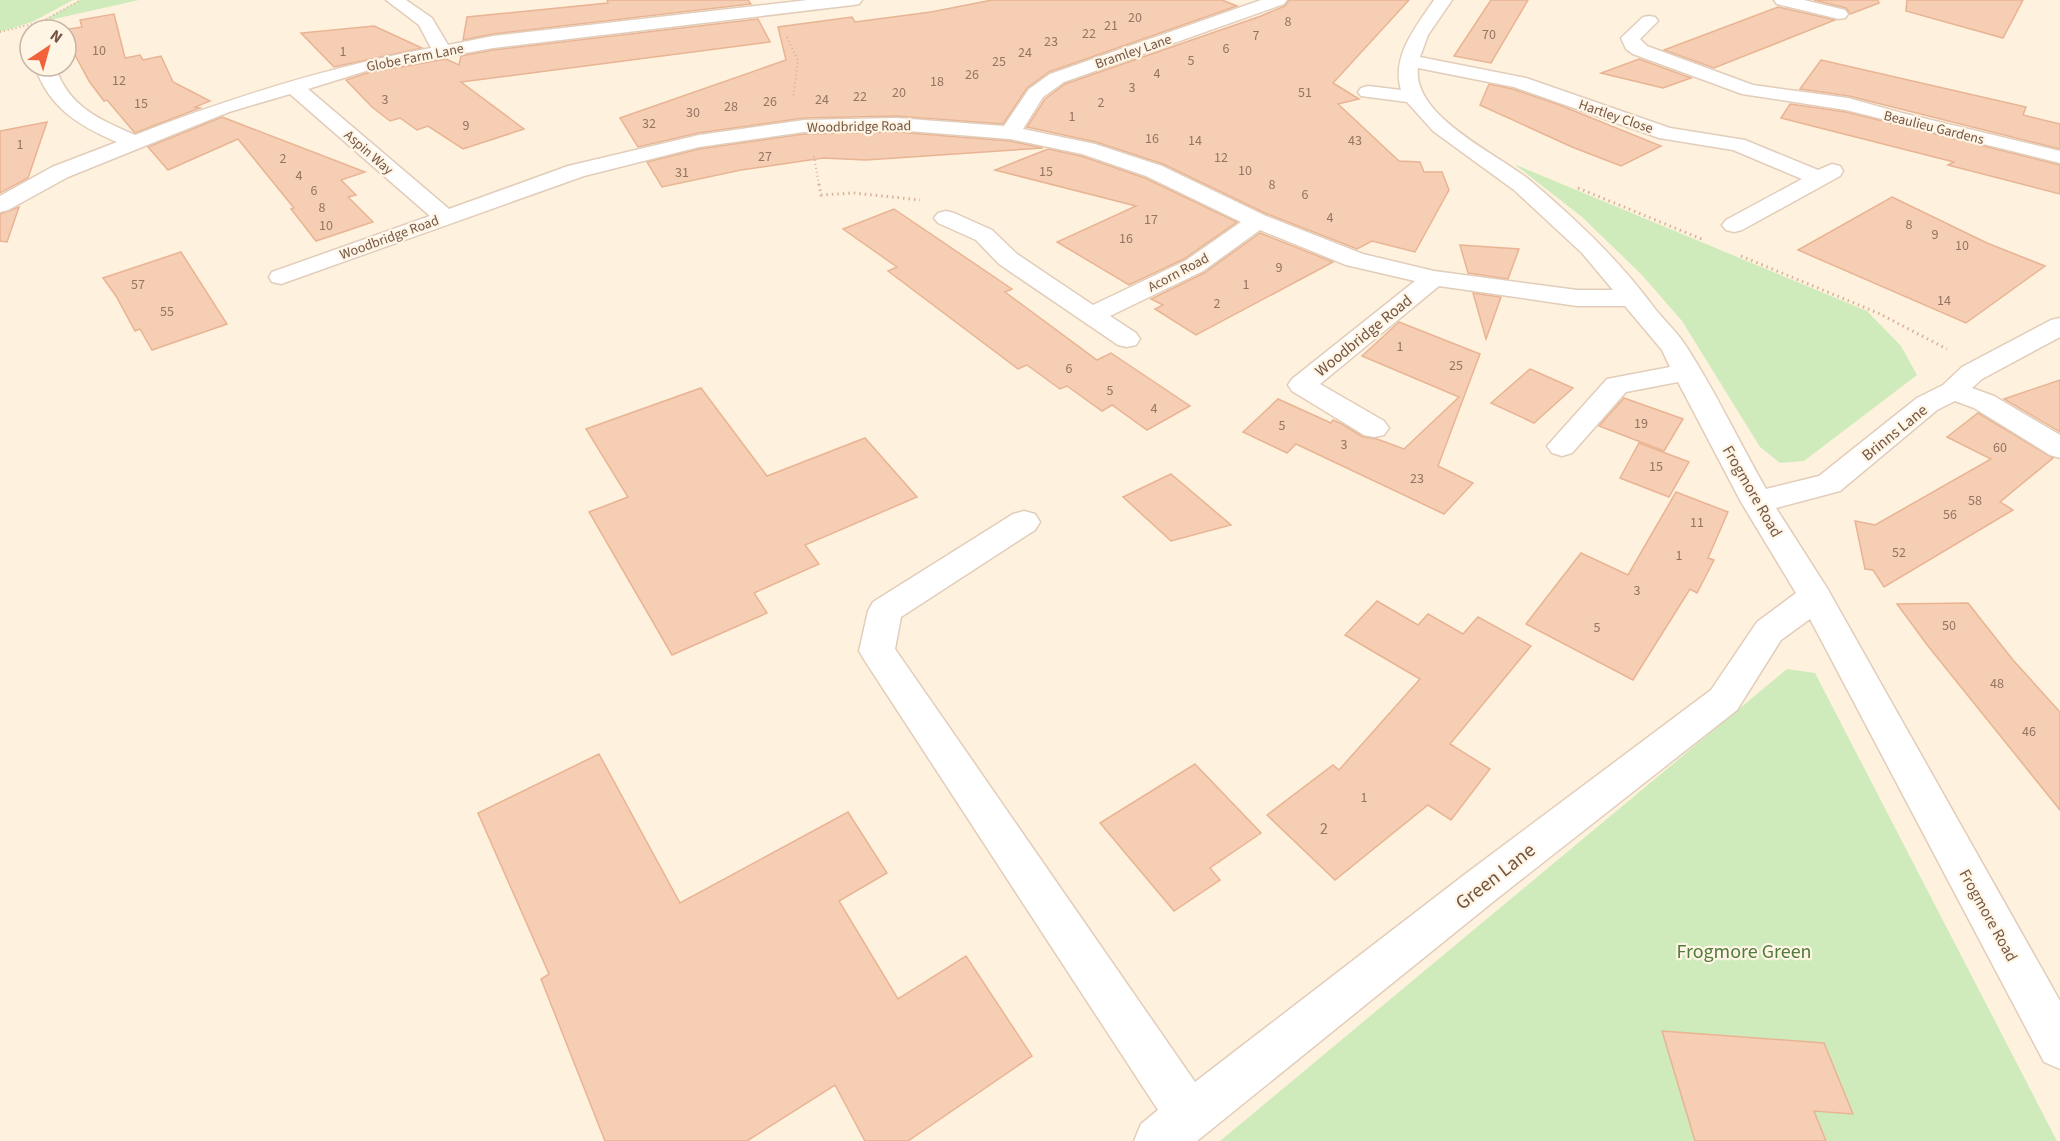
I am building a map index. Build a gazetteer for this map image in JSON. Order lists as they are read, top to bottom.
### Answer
{
  "streets": {
    "street": [
      "Bramley Lane",
      "Globe Farm Lane",
      "Hartley Close",
      "Woodbridge Road",
      "Beaulieu Gardens",
      "Aspin Way",
      "Acorn Road",
      "Brinns Lane",
      "Frogmore Road",
      "Green Lane"
    ]
  },
  "crossings": [
    ["Bramley Lane", "Woodbridge Road"],
    ["Globe Farm Lane", "Aspin Way"],
    ["Woodbridge Road", "Aspin Way"],
    ["Woodbridge Road", "Acorn Road"],
    ["Woodbridge Road", "Frogmore Road"],
    ["Brinns Lane", "Frogmore Road"],
    ["Frogmore Road", "Green Lane"]
  ],
  "parks": ["Frogmore Green"],
  "house_numbers": [
    "20",
    "8",
    "21",
    "22",
    "70",
    "7",
    "23",
    "6",
    "10",
    "1",
    "24",
    "5",
    "25",
    "4",
    "26",
    "12",
    "18",
    "3",
    "20",
    "51",
    "22",
    "3",
    "24",
    "26",
    "2",
    "15",
    "28",
    "30",
    "1",
    "32",
    "9",
    "16",
    "14",
    "43",
    "1",
    "27",
    "12",
    "2",
    "10",
    "15",
    "31",
    "4",
    "8",
    "6",
    "6",
    "8",
    "4",
    "17",
    "8",
    "10",
    "9",
    "16",
    "10",
    "9",
    "57",
    "1",
    "14",
    "2",
    "55",
    "1",
    "25",
    "6",
    "5",
    "4",
    "19",
    "5",
    "3",
    "60",
    "15",
    "23",
    "58",
    "56",
    "11",
    "52",
    "1",
    "3",
    "50",
    "5",
    "48",
    "46",
    "1",
    "2"
  ],
  "north": "top right"
}
